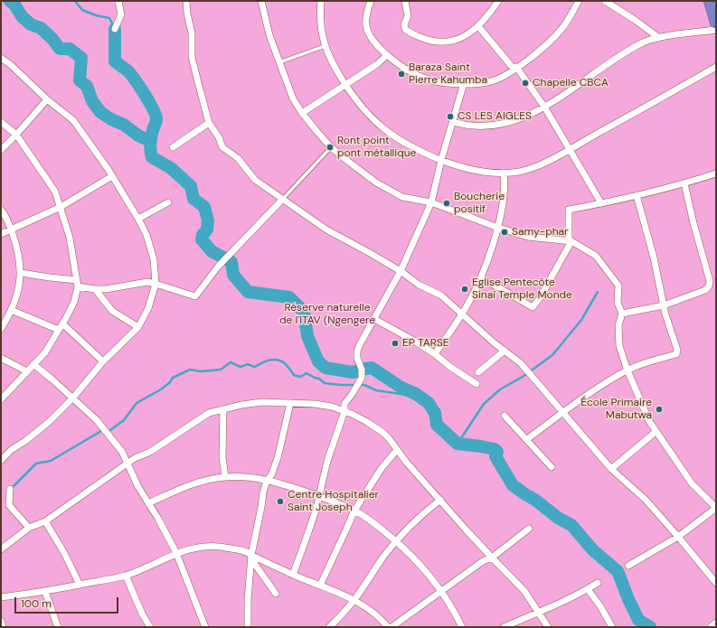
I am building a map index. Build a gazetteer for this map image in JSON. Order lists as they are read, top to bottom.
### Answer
{
  "parks": ["Réserve naturelle de l'ITAV (Ngengere"],
  "places": [
    "Baraza Saint Pierre Kahumba",
    "Chapelle CBCA",
    "CS LES AIGLES",
    "Ront point pont métallique",
    "Boucherie positif",
    "Samy-phar",
    "Eglise Pentecôte Sinaï Temple Monde",
    "EP TARSE",
    "École Primaire Mabutwa",
    "Centre Hospitalier Saint Joseph"
  ],
  "scale_bar": "100 m"
}
